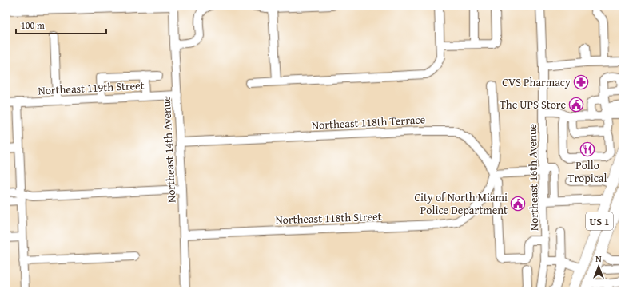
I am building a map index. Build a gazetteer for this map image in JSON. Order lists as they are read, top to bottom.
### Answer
{
  "streets": {
    "main road": ["US 1"],
    "street": [
      "Northeast 119th Street",
      "Northeast 118th Terrace",
      "Northeast 14th Avenue",
      "Northeast 16th Avenue",
      "Northeast 118th Street"
    ]
  },
  "crossings": [
    ["Northeast 119th Street", "Northeast 14th Avenue"],
    ["Northeast 118th Terrace", "Northeast 14th Avenue"],
    ["Northeast 118th Terrace", "Northeast 16th Avenue"],
    ["Northeast 118th Terrace", "Northeast 118th Street"],
    ["Northeast 14th Avenue", "Northeast 118th Street"]
  ],
  "places": {
    "pharmacy": ["CVS Pharmacy"],
    "public building": ["The UPS Store", "City of North Miami Police Department"],
    "restaurant": ["Pollo Tropical"]
  },
  "scale_bar": "100 m",
  "north": "top"
}
